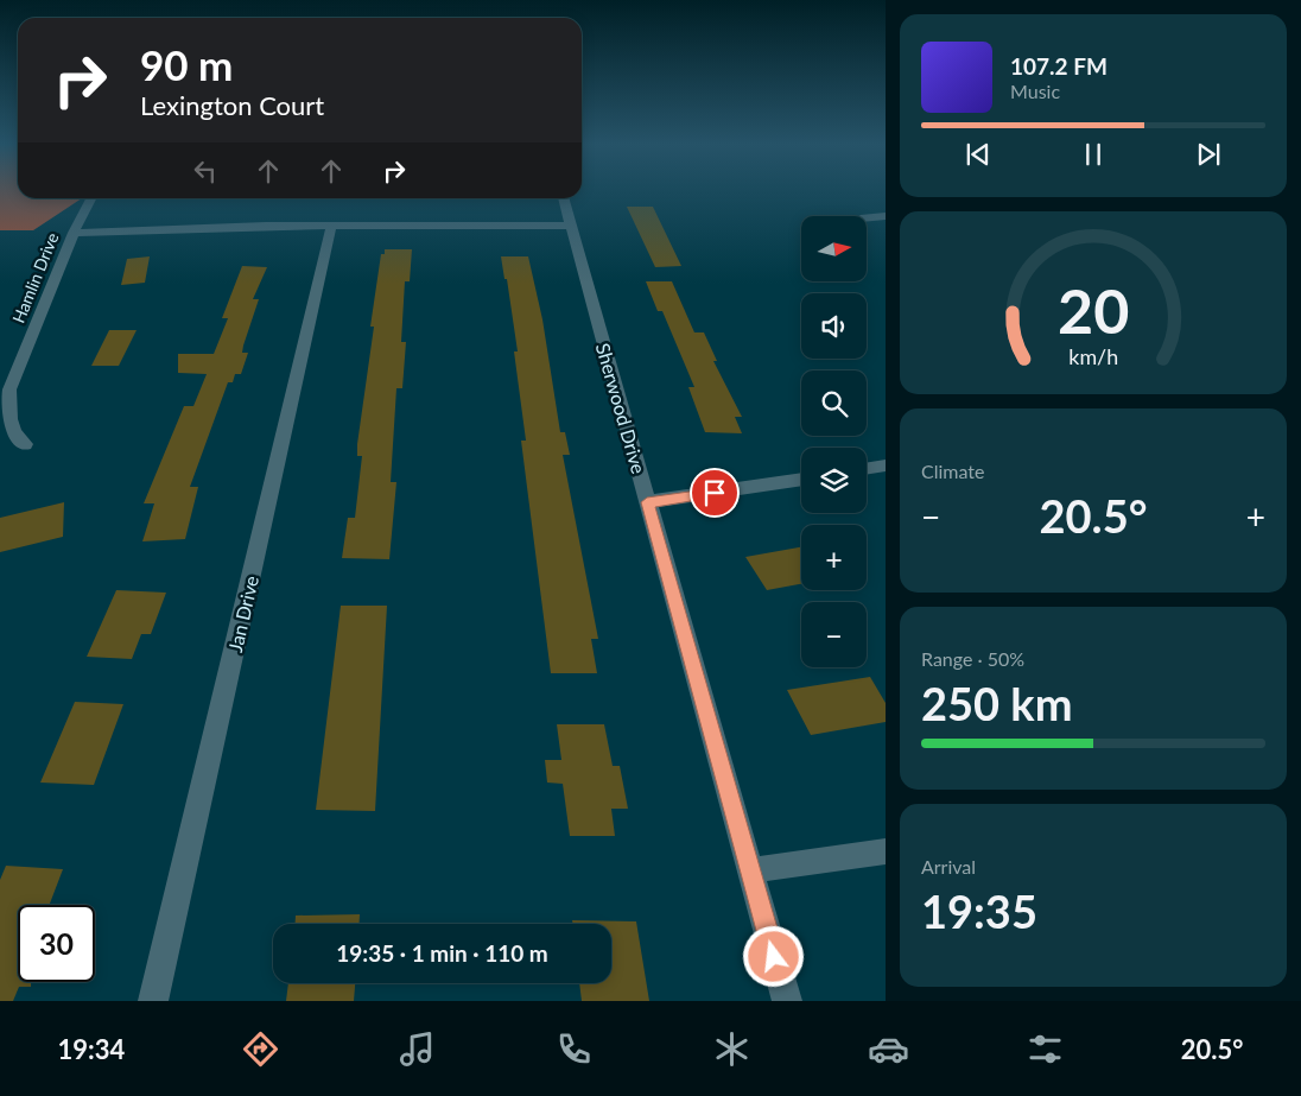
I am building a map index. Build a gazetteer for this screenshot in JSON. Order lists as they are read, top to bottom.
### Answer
{
  "streets": {
    "street": ["Hamlin Drive", "Sherwood Drive", "Jan Drive"]
  },
  "north": "right",
  "page": {
    "turn": ["90 m", "Lexington Court"],
    "song": ["107.2 FM", "Music"],
    "map_buttons": ["+", "−"],
    "tile": [
      "Climate",
      ["Range · 50%", "250 km"],
      ["Arrival", "19:35"]
    ],
    "heat": ["−", "20.5°", "+"],
    "limit": "30",
    "trip": "19:35 · 1 min · 110 m",
    "tabs": ["19:34", "20.5°"],
    "gauge": ["20", "km/h"]
  }
}
